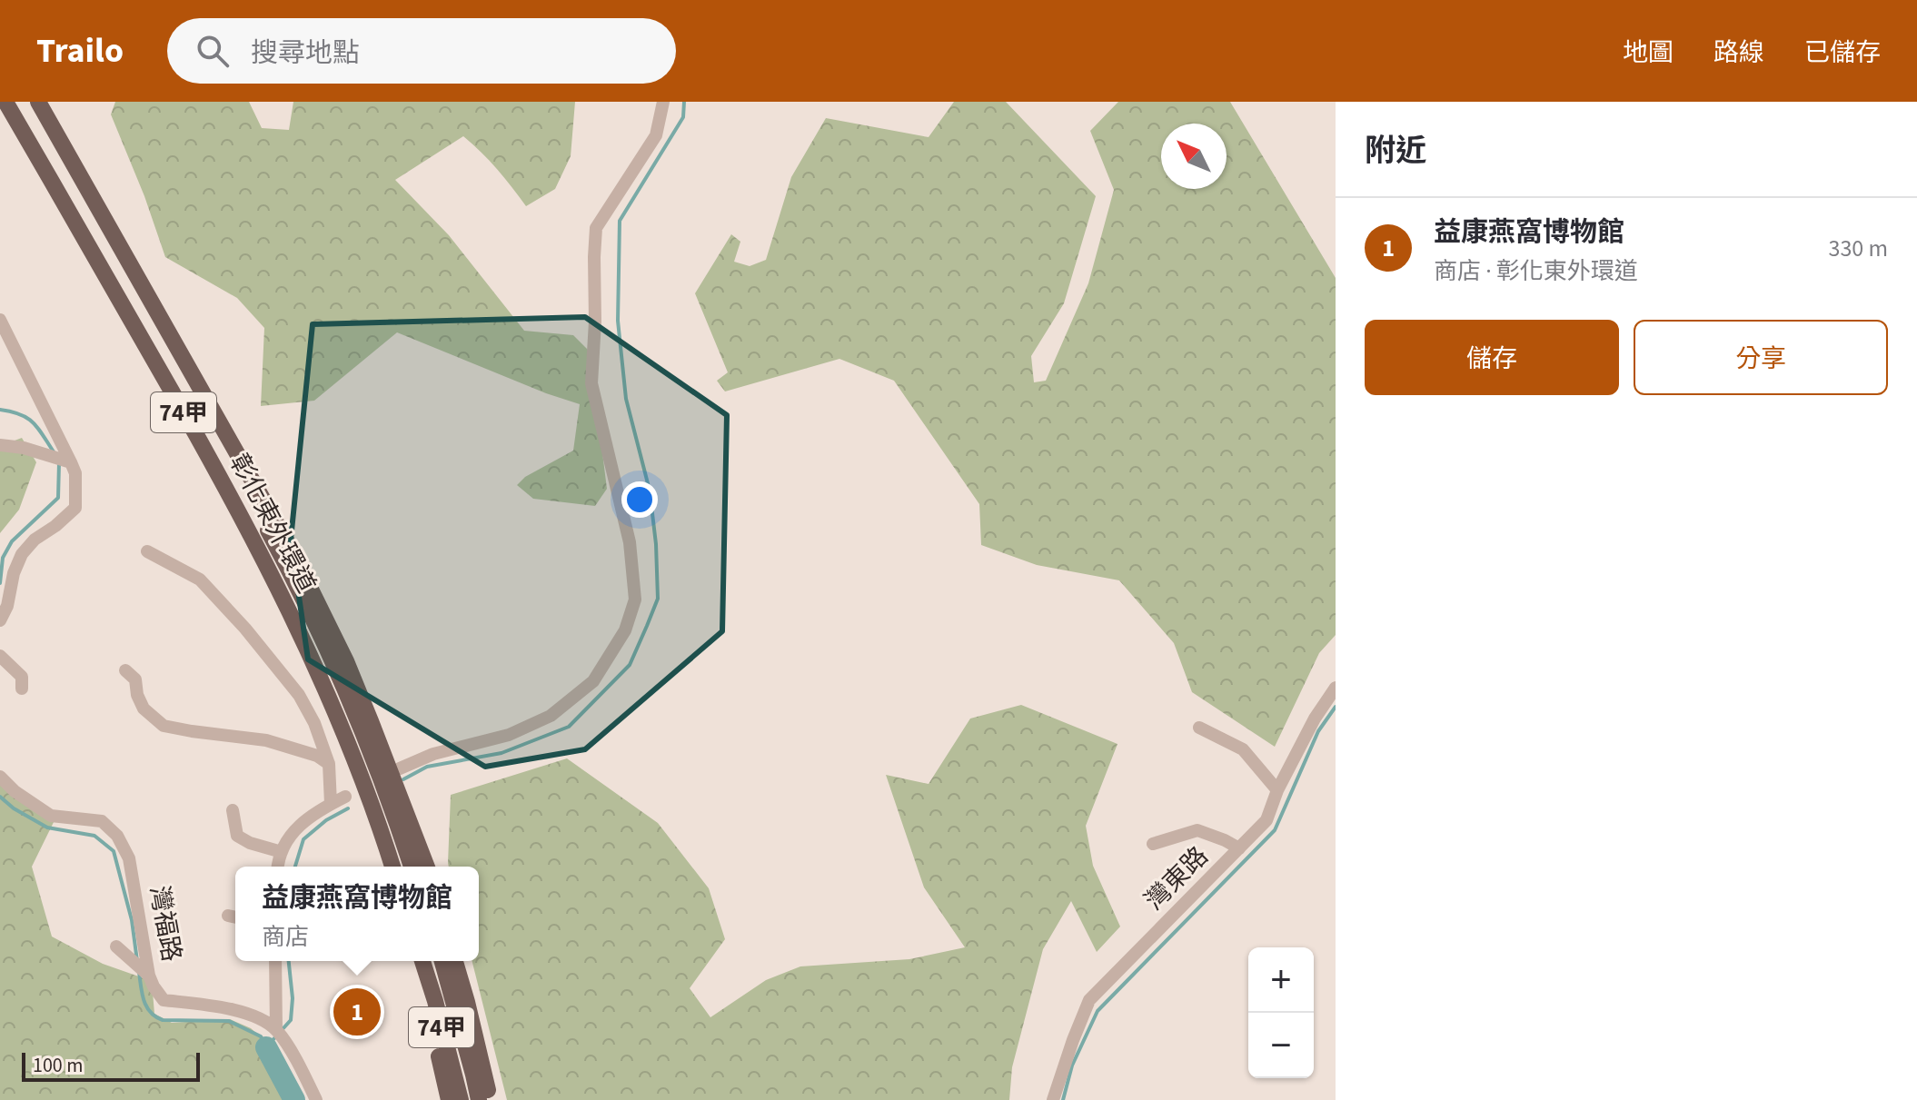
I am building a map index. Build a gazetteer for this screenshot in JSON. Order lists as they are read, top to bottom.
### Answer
{
  "streets": {
    "main road": ["74甲", "彰化東外環道"],
    "street": ["灣東路", "灣福路"]
  },
  "scale_bar": "100 m",
  "north": "top left",
  "page": {
    "header": "Trailo",
    "search": "搜尋地點",
    "nav": ["地圖", "路線", "已儲存"],
    "heading": "附近",
    "list": [
      {
        "mark": "1",
        "name": "益康燕窩博物館",
        "note": "商店 · 彰化東外環道",
        "value": "330 m"
      }
    ],
    "buttons": ["儲存", "分享"],
    "popup": ["益康燕窩博物館", "商店"],
    "map_buttons": ["+", "−"],
    "pins": "1",
    "scale": "100 m"
  }
}
